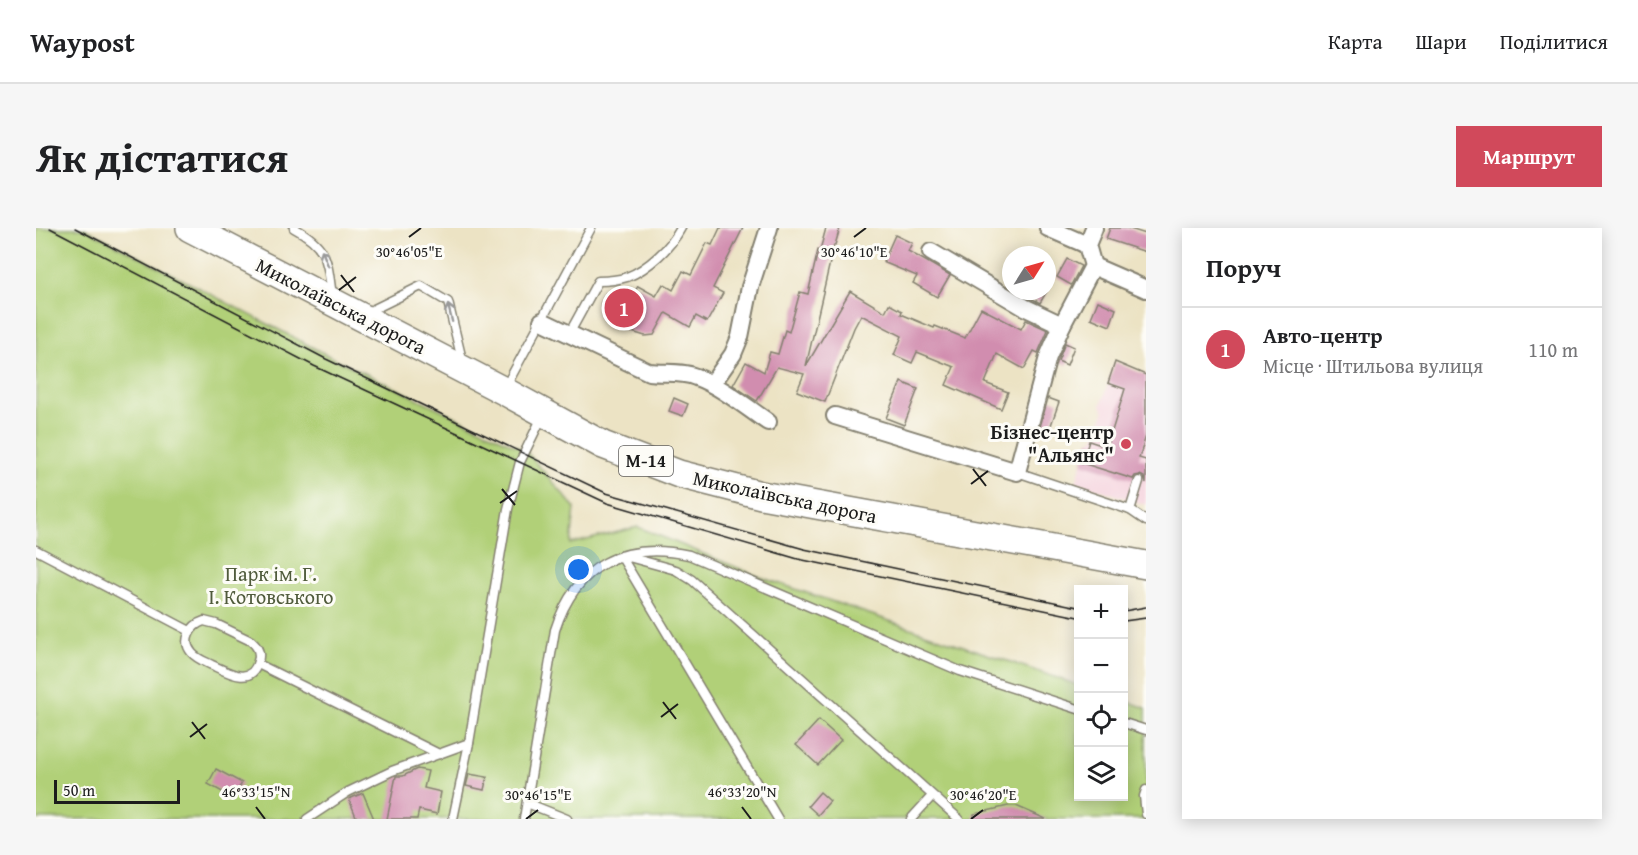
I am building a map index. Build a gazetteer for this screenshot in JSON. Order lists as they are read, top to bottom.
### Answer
{
  "streets": {
    "main road": ["Миколаївська дорога", "М-14"]
  },
  "parks": ["Парк ім. Г. І. Котовського"],
  "places": ["Бізнес-центр \"Альянс\""],
  "scale_bar": "50 m",
  "north": "top right",
  "page": {
    "header": "Waypost",
    "nav": ["Карта", "Шари", "Поділитися"],
    "title": "Як дістатися",
    "buttons": "Маршрут",
    "heading": "Поруч",
    "pins": "1",
    "list": [
      {
        "mark": "1",
        "name": "Авто-центр",
        "note": "Місце · Штильова вулиця",
        "value": "110 m"
      }
    ],
    "map_buttons": ["+", "−"],
    "scale": "50 m"
  },
  "coordinates": [
    "30°46'05\"E",
    "30°46'10\"E",
    "46°33'15\"N",
    "46°33'20\"N",
    "30°46'15\"E",
    "30°46'20\"E"
  ]
}
